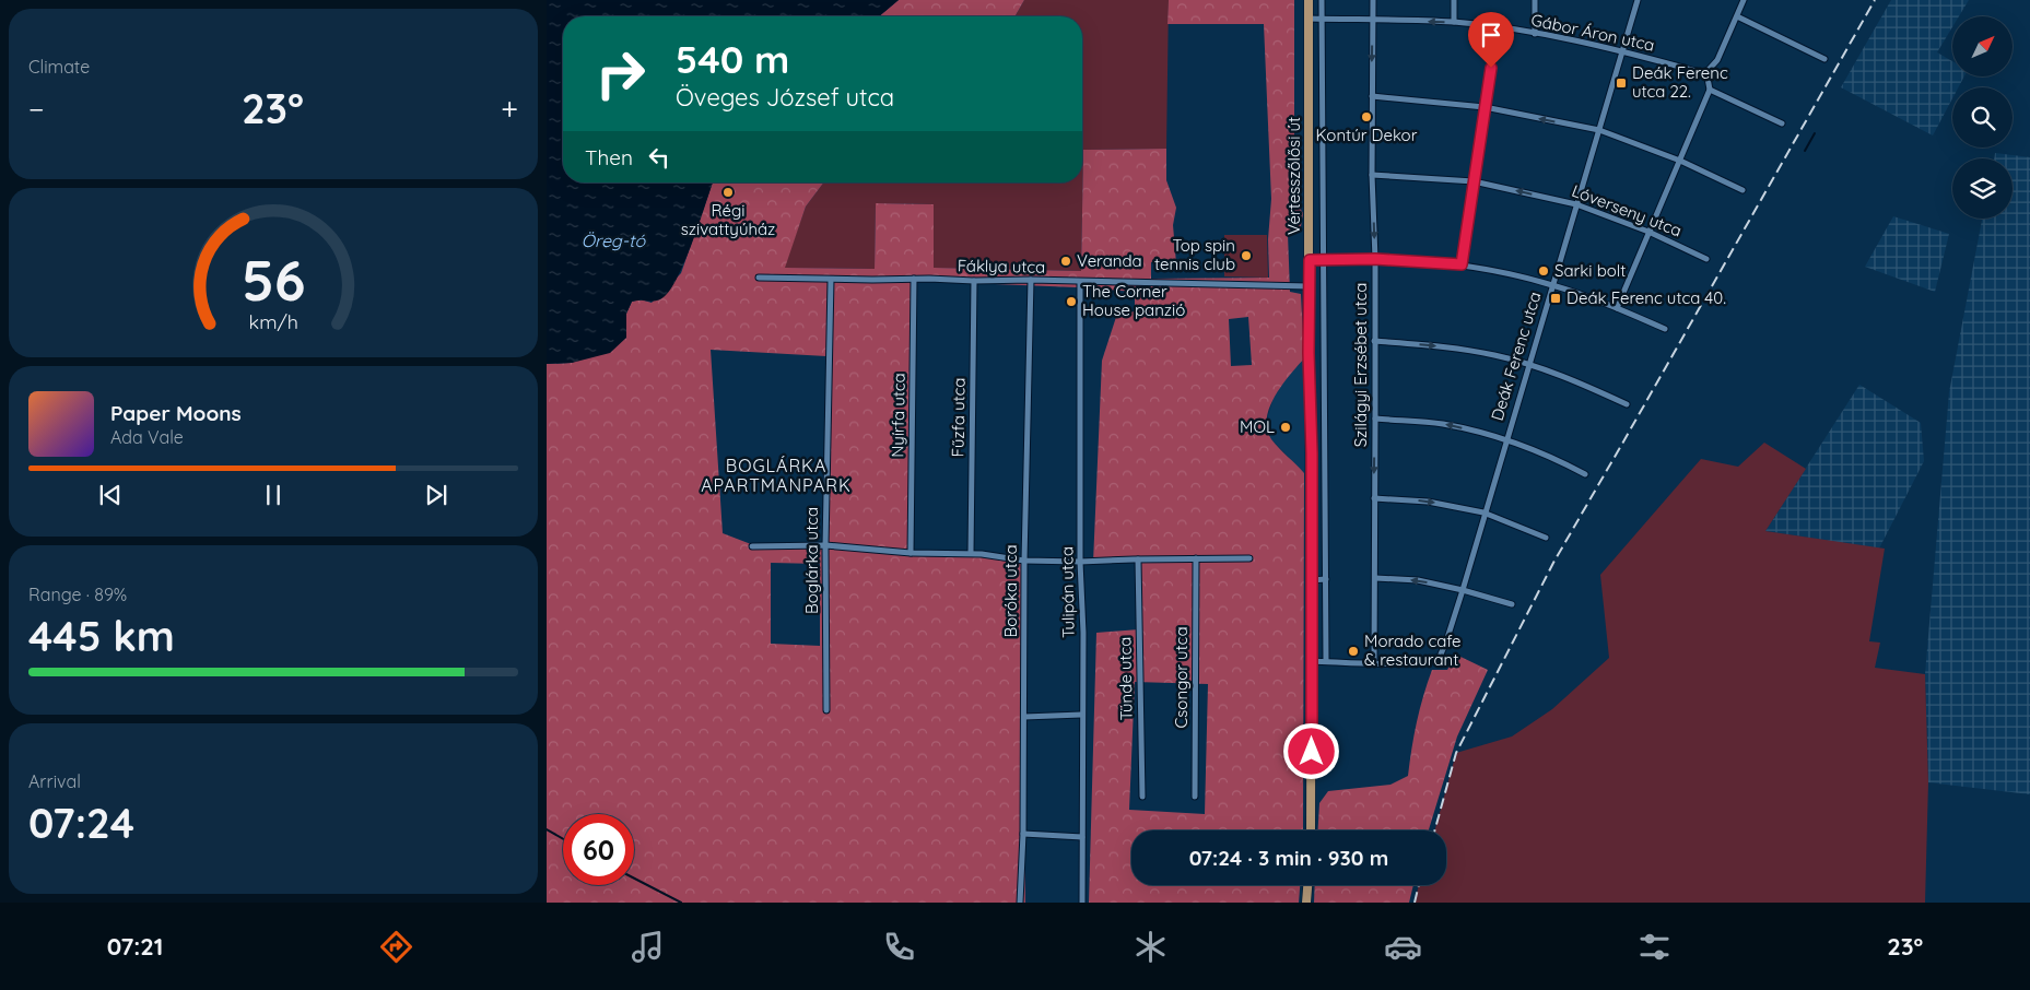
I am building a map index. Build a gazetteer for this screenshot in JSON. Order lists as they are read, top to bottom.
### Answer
{
  "streets": {
    "main road": ["Vértesszőlősi út"],
    "street": [
      "Gábor Áron utca",
      "Lóverseny utca",
      "Fáklya utca",
      "Deák Ferenc utca",
      "Szilágyi Erzsébet utca",
      "Nyírfa utca",
      "Fűzfa utca",
      "Boglárka utca",
      "Boróka utca",
      "Tulipán utca",
      "Csongor utca",
      "Tünde utca"
    ]
  },
  "crossings": [
    ["Gábor Áron utca", "Vértesszőlősi út"],
    ["Gábor Áron utca", "Deák Ferenc utca"],
    ["Gábor Áron utca", "Szilágyi Erzsébet utca"],
    ["Vértesszőlősi út", "Fáklya utca"],
    ["Lóverseny utca", "Deák Ferenc utca"],
    ["Lóverseny utca", "Szilágyi Erzsébet utca"],
    ["Fáklya utca", "Nyírfa utca"],
    ["Fáklya utca", "Fűzfa utca"],
    ["Fáklya utca", "Boglárka utca"],
    ["Fáklya utca", "Boróka utca"],
    ["Fáklya utca", "Tulipán utca"],
    ["Deák Ferenc utca", "Szilágyi Erzsébet utca"]
  ],
  "one_way": ["Szilágyi Erzsébet utca"],
  "districts": ["BOGLÁRKA APARTMANPARK"],
  "water": ["Öreg-tó"],
  "places": {
    "transit": ["Deák Ferenc utca 22.", "Deák Ferenc utca 40."],
    "other": [
      "Kontúr Dekor",
      "Régi szivattyúház",
      "Top spin tennis club",
      "Veranda",
      "Sarki bolt",
      "The Corner House panzió",
      "MOL",
      "Morado cafe & restaurant"
    ]
  },
  "north": "top right",
  "page": {
    "tile": [
      "Climate",
      ["Range · 89%", "445 km"],
      ["Arrival", "07:24"]
    ],
    "turn": ["540 m", "Öveges József utca"],
    "heat": ["−", "23°", "+"],
    "then": "Then",
    "song": ["Paper Moons", "Ada Vale"],
    "limit": "60",
    "trip": "07:24 · 3 min · 930 m",
    "tabs": ["07:21", "23°"],
    "gauge": ["56", "km/h"]
  }
}
